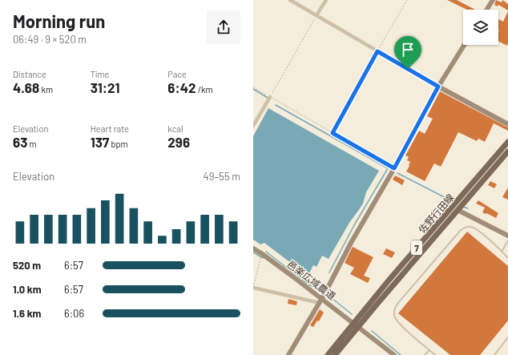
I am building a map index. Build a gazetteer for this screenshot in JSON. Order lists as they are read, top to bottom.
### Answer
{
  "streets": {
    "main road": ["佐野行田線", "7"],
    "street": ["邑楽広域農道"]
  },
  "crossings": [
    ["佐野行田線", "邑楽広域農道"]
  ],
  "page": {
    "heading": ["Morning run", "06:49 · 9 × 520 m"],
    "stats": [
      ["Distance", "4.68 km"],
      ["Time", "31:21"],
      ["Pace", "6:42 /km"],
      ["Elevation", "63 m"],
      ["Heart rate", "137 bpm"],
      ["kcal", "296"]
    ],
    "chart": ["Elevation", "49–55 m"],
    "list": [
      {
        "name": "520 m",
        "note": "6:57"
      },
      {
        "name": "1.0 km",
        "note": "6:57"
      },
      {
        "name": "1.6 km",
        "note": "6:06"
      }
    ]
  }
}
